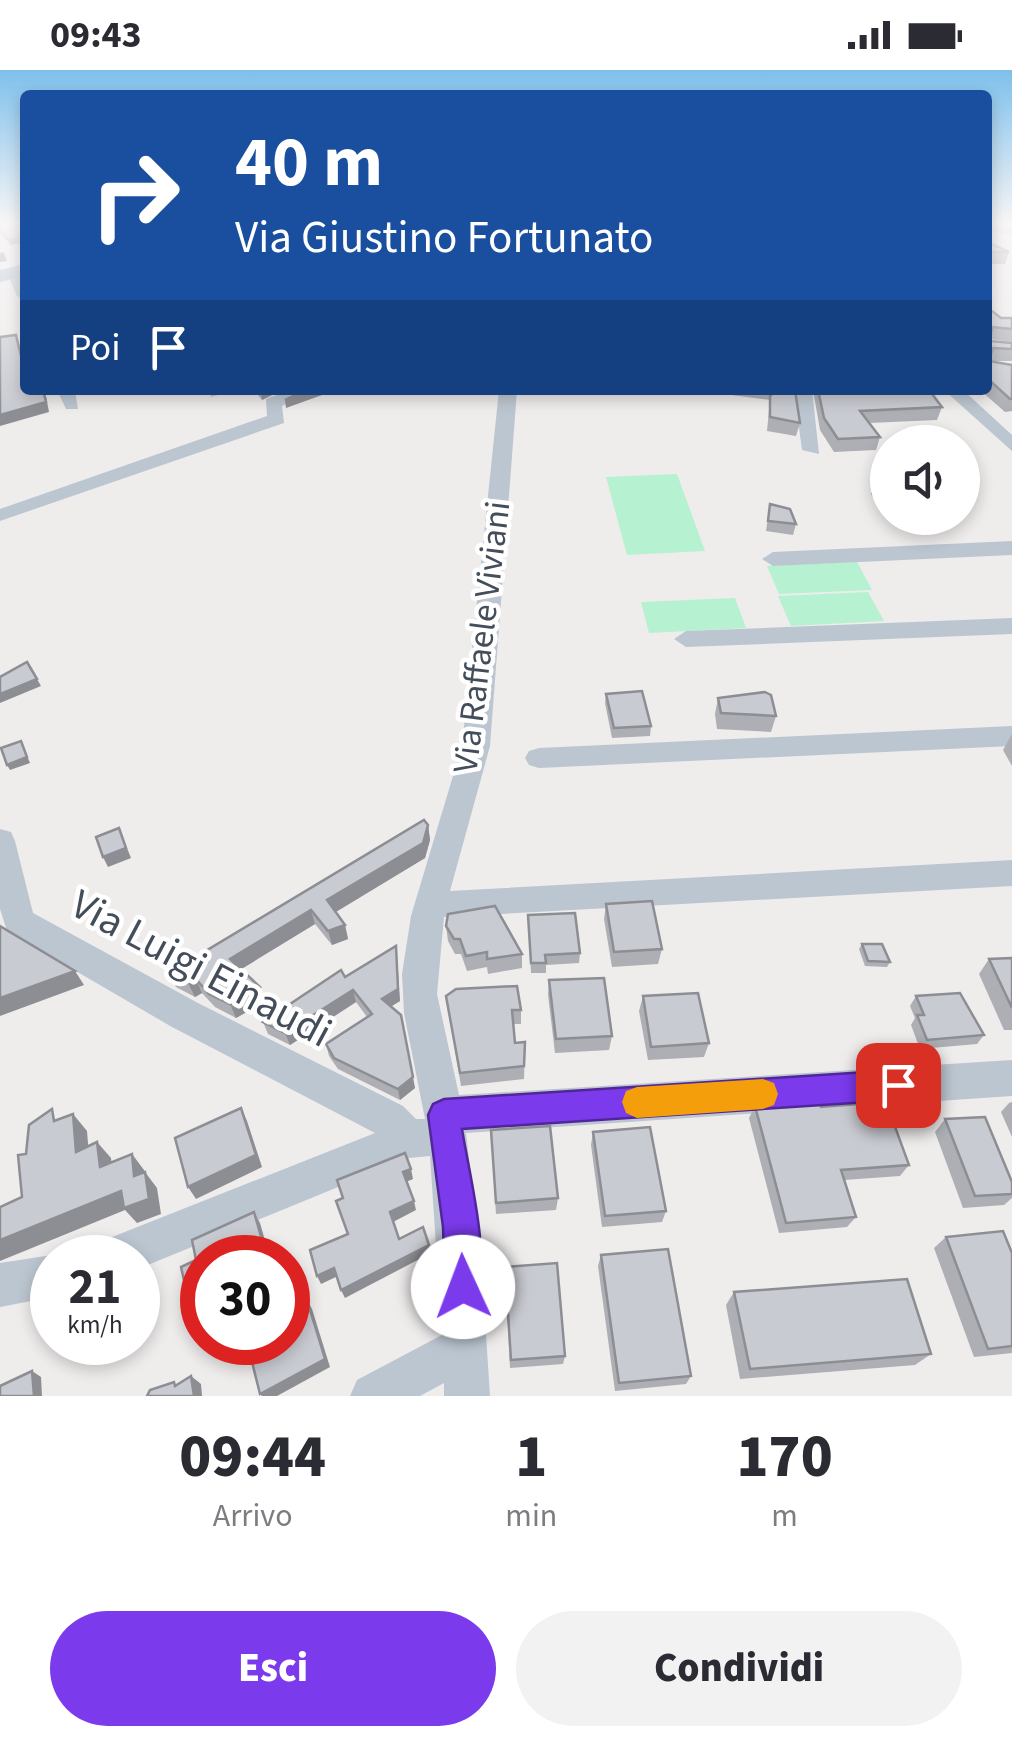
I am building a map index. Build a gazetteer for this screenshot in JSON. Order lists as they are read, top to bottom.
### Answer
{
  "streets": {
    "street": ["Via Raffaele Viviani", "Via Luigi Einaudi"]
  },
  "crossings": [
    ["Via Raffaele Viviani", "Via Luigi Einaudi"]
  ],
  "page": {
    "status": "09:43",
    "turn": ["40 m", "Via Giustino Fortunato"],
    "then": "Poi",
    "speed": "21 km/h",
    "limit": "30",
    "eta": [
      "09:44",
      "Arrivo",
      "1",
      "min",
      "170",
      "m"
    ],
    "buttons": ["Esci", "Condividi"]
  }
}
